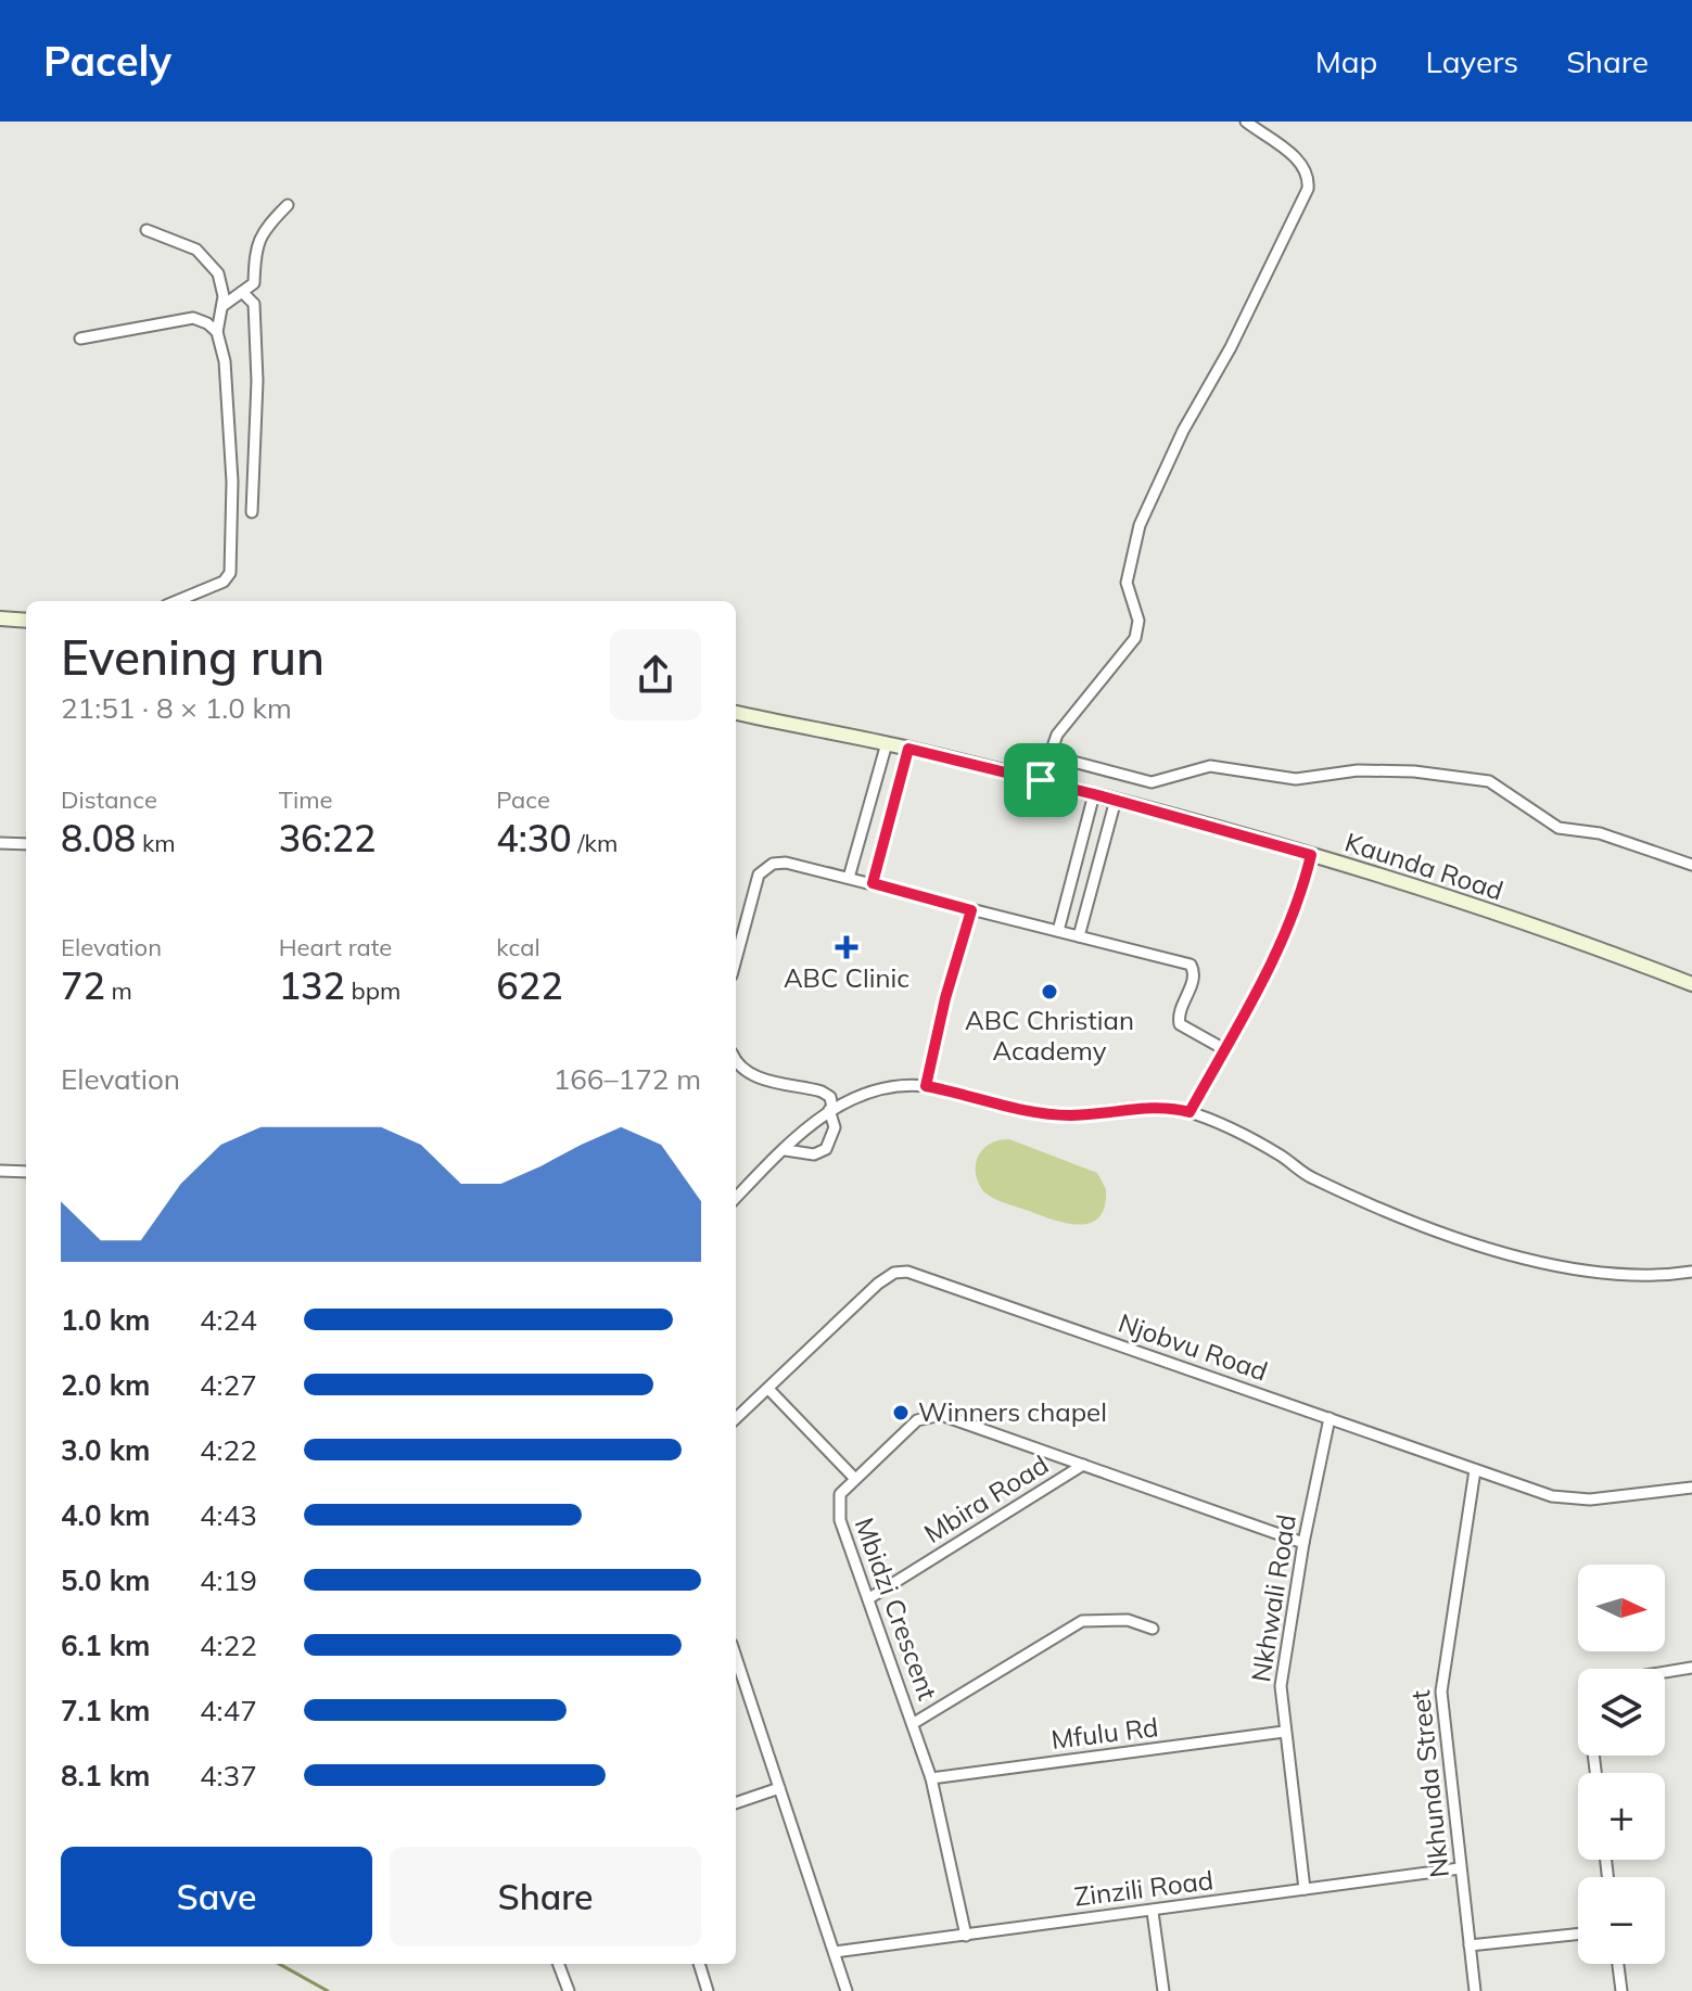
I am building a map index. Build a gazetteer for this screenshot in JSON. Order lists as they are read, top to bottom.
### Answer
{
  "streets": {
    "main road": ["Kaunda Road"],
    "street": [
      "Njobvu Road",
      "Mbira Road",
      "Nkhwali Road",
      "Mbidzi Crescent",
      "Mfulu Rd",
      "Nkhunda Street",
      "Zinzili Road"
    ]
  },
  "crossings": [
    ["Njobvu Road", "Nkhwali Road"],
    ["Njobvu Road", "Nkhunda Street"],
    ["Mbira Road", "Mbidzi Crescent"],
    ["Nkhwali Road", "Mbidzi Crescent"],
    ["Nkhwali Road", "Mfulu Rd"],
    ["Nkhwali Road", "Zinzili Road"],
    ["Mbidzi Crescent", "Mfulu Rd"],
    ["Mbidzi Crescent", "Zinzili Road"],
    ["Nkhunda Street", "Zinzili Road"]
  ],
  "places": {
    "health": ["ABC Clinic"],
    "other": ["ABC Christian Academy", "Winners chapel"]
  },
  "north": "right",
  "page": {
    "header": "Pacely",
    "nav": ["Map", "Layers", "Share"],
    "heading": ["Evening run", "21:51 · 8 × 1.0 km"],
    "stats": [
      ["Distance", "8.08 km"],
      ["Time", "36:22"],
      ["Pace", "4:30 /km"],
      ["Elevation", "72 m"],
      ["Heart rate", "132 bpm"],
      ["kcal", "622"]
    ],
    "chart": ["Elevation", "166–172 m"],
    "list": [
      {
        "name": "1.0 km",
        "note": "4:24"
      },
      {
        "name": "2.0 km",
        "note": "4:27"
      },
      {
        "name": "3.0 km",
        "note": "4:22"
      },
      {
        "name": "4.0 km",
        "note": "4:43"
      },
      {
        "name": "5.0 km",
        "note": "4:19"
      },
      {
        "name": "6.1 km",
        "note": "4:22"
      },
      {
        "name": "7.1 km",
        "note": "4:47"
      },
      {
        "name": "8.1 km",
        "note": "4:37"
      }
    ],
    "map_buttons": ["+", "−"],
    "buttons": ["Save", "Share"]
  }
}
